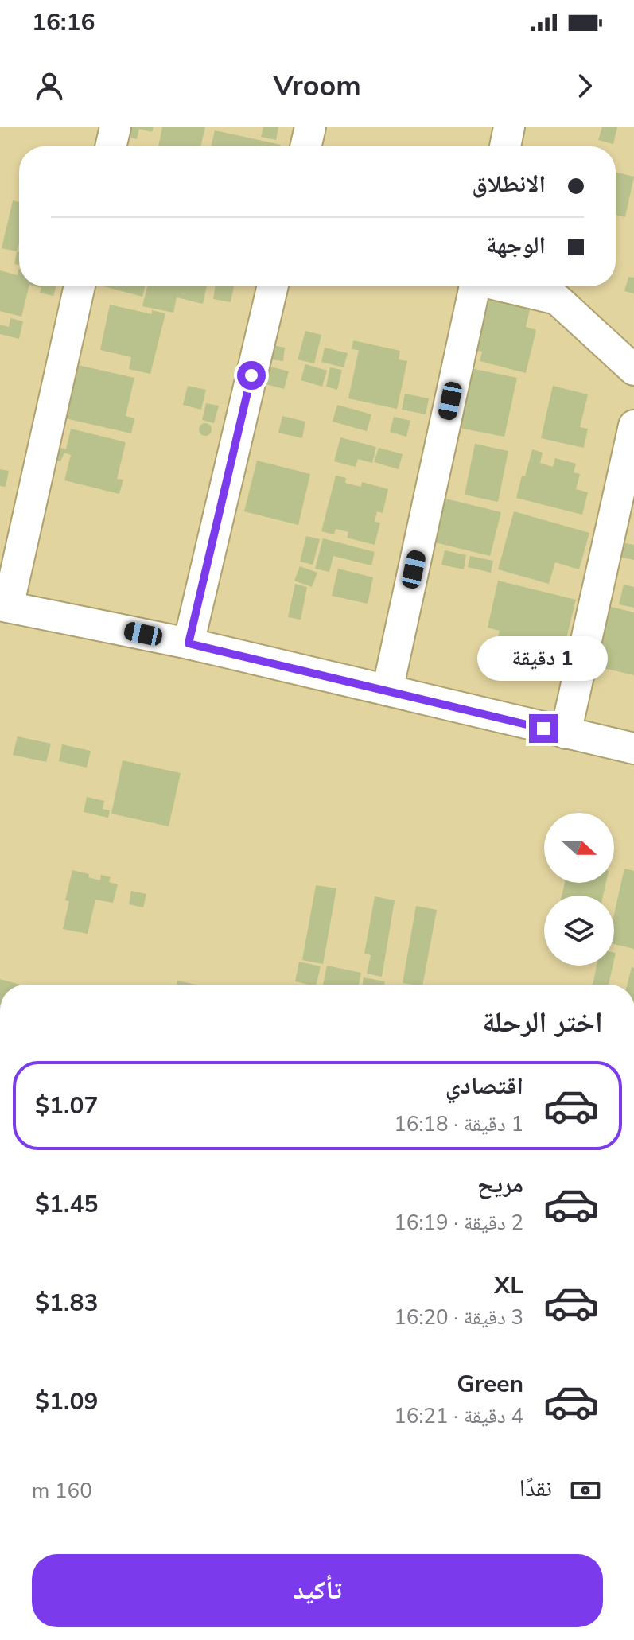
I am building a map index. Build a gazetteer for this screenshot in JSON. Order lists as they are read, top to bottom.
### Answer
{
  "north": "right",
  "page": {
    "status": "16:16",
    "header": "Vroom",
    "banner": ["الانطلاق", "الوجهة"],
    "bubble": "1 دقيقة",
    "heading": "اختر الرحلة",
    "list": [
      {
        "name": "اقتصادي",
        "note": "1 دقيقة · 16:18",
        "value": "$1.07"
      },
      {
        "name": "مريح",
        "note": "2 دقيقة · 16:19",
        "value": "$1.45"
      },
      {
        "name": "XL",
        "note": "3 دقيقة · 16:20",
        "value": "$1.83"
      },
      {
        "name": "Green",
        "note": "4 دقيقة · 16:21",
        "value": "$1.09"
      }
    ],
    "pay": ["نقدًا", "160 m"],
    "buttons": "تأكيد"
  }
}
